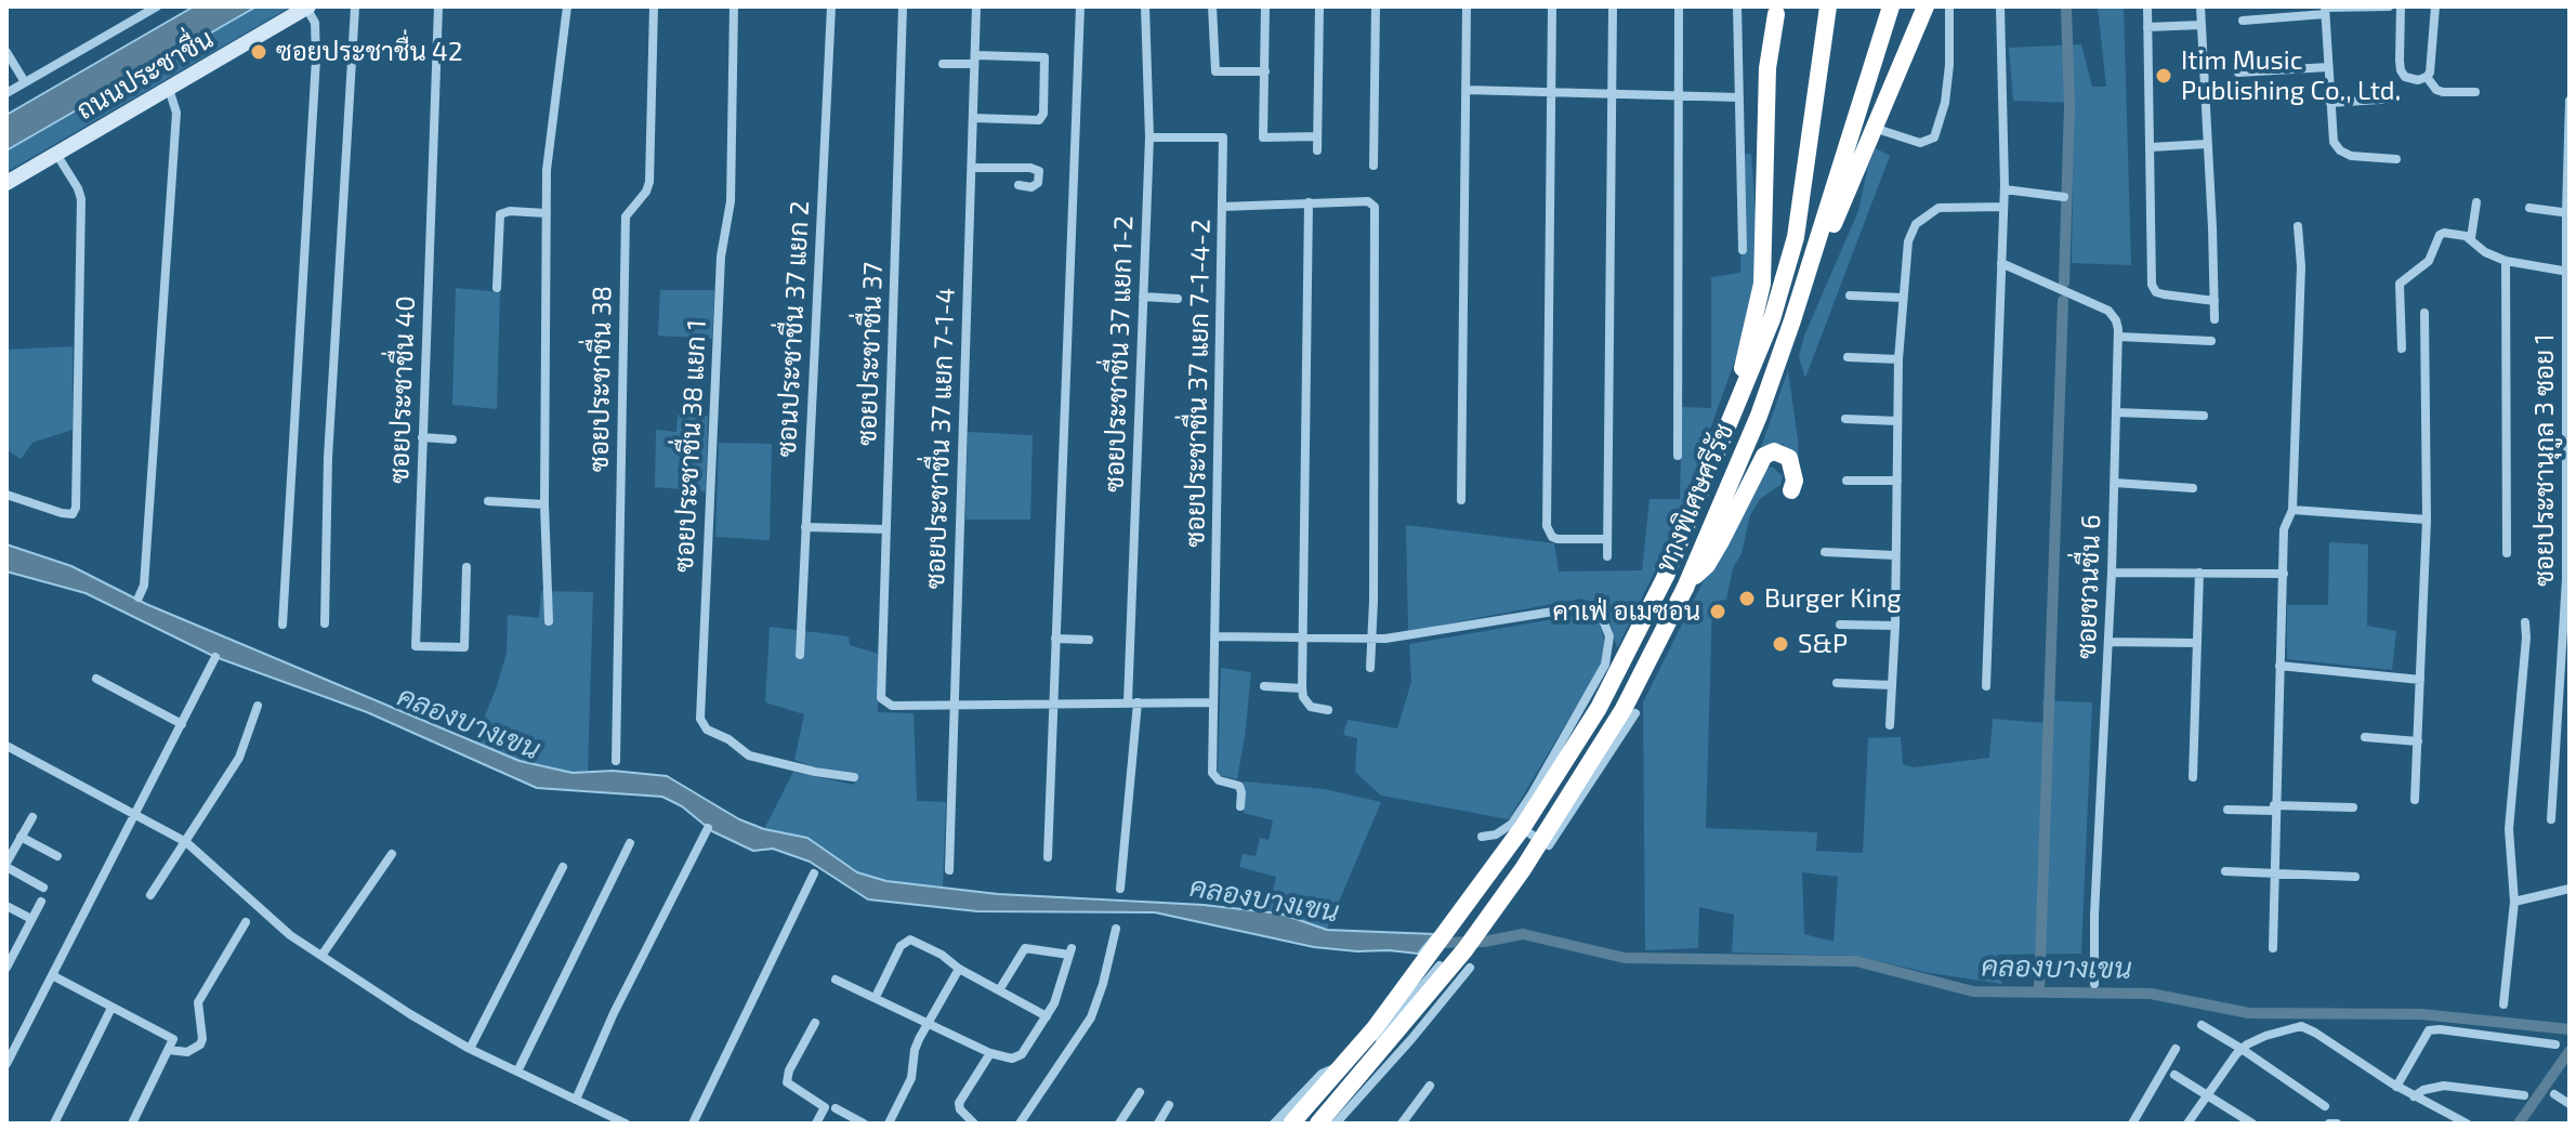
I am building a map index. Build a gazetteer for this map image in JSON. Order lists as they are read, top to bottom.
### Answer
{
  "streets": {
    "highway": ["ทางพิเศษศรีรัช"],
    "main road": ["ถนนประชาชื่น"],
    "street": [
      "ซอนประชาชื่น 37 แยก 2",
      "ซอยประชาชื่น 37",
      "ซอยประชาชื่น 37 แยก 1-2",
      "ซอยประชาชื่น 38",
      "ซอยประชาชื่น 37 แยก 7-1-4-2",
      "ซอยประชาชื่น 40",
      "ซอยประชาชื่น 37 แยก 7-1-4",
      "ซอยประชาชื่น 38 แยก 1",
      "ซอยประชานุกูล 3 ซอย 1",
      "ซอยชวนชื่น 6"
    ]
  },
  "crossings": [
    ["ซอยประชาชื่น 37", "ซอยประชาชื่น 37 แยก 7-1-4"],
    ["ซอยประชาชื่น 37 แยก 1-2", "ซอยประชาชื่น 37 แยก 7-1-4-2"]
  ],
  "water": ["คลองบางเขน"],
  "places": [
    "ซอยประชาชื่น 42",
    "Itim Music Publishing Co., Ltd.",
    "Burger King",
    "คาเฟ่ อเมซอน",
    "S&P"
  ]
}
